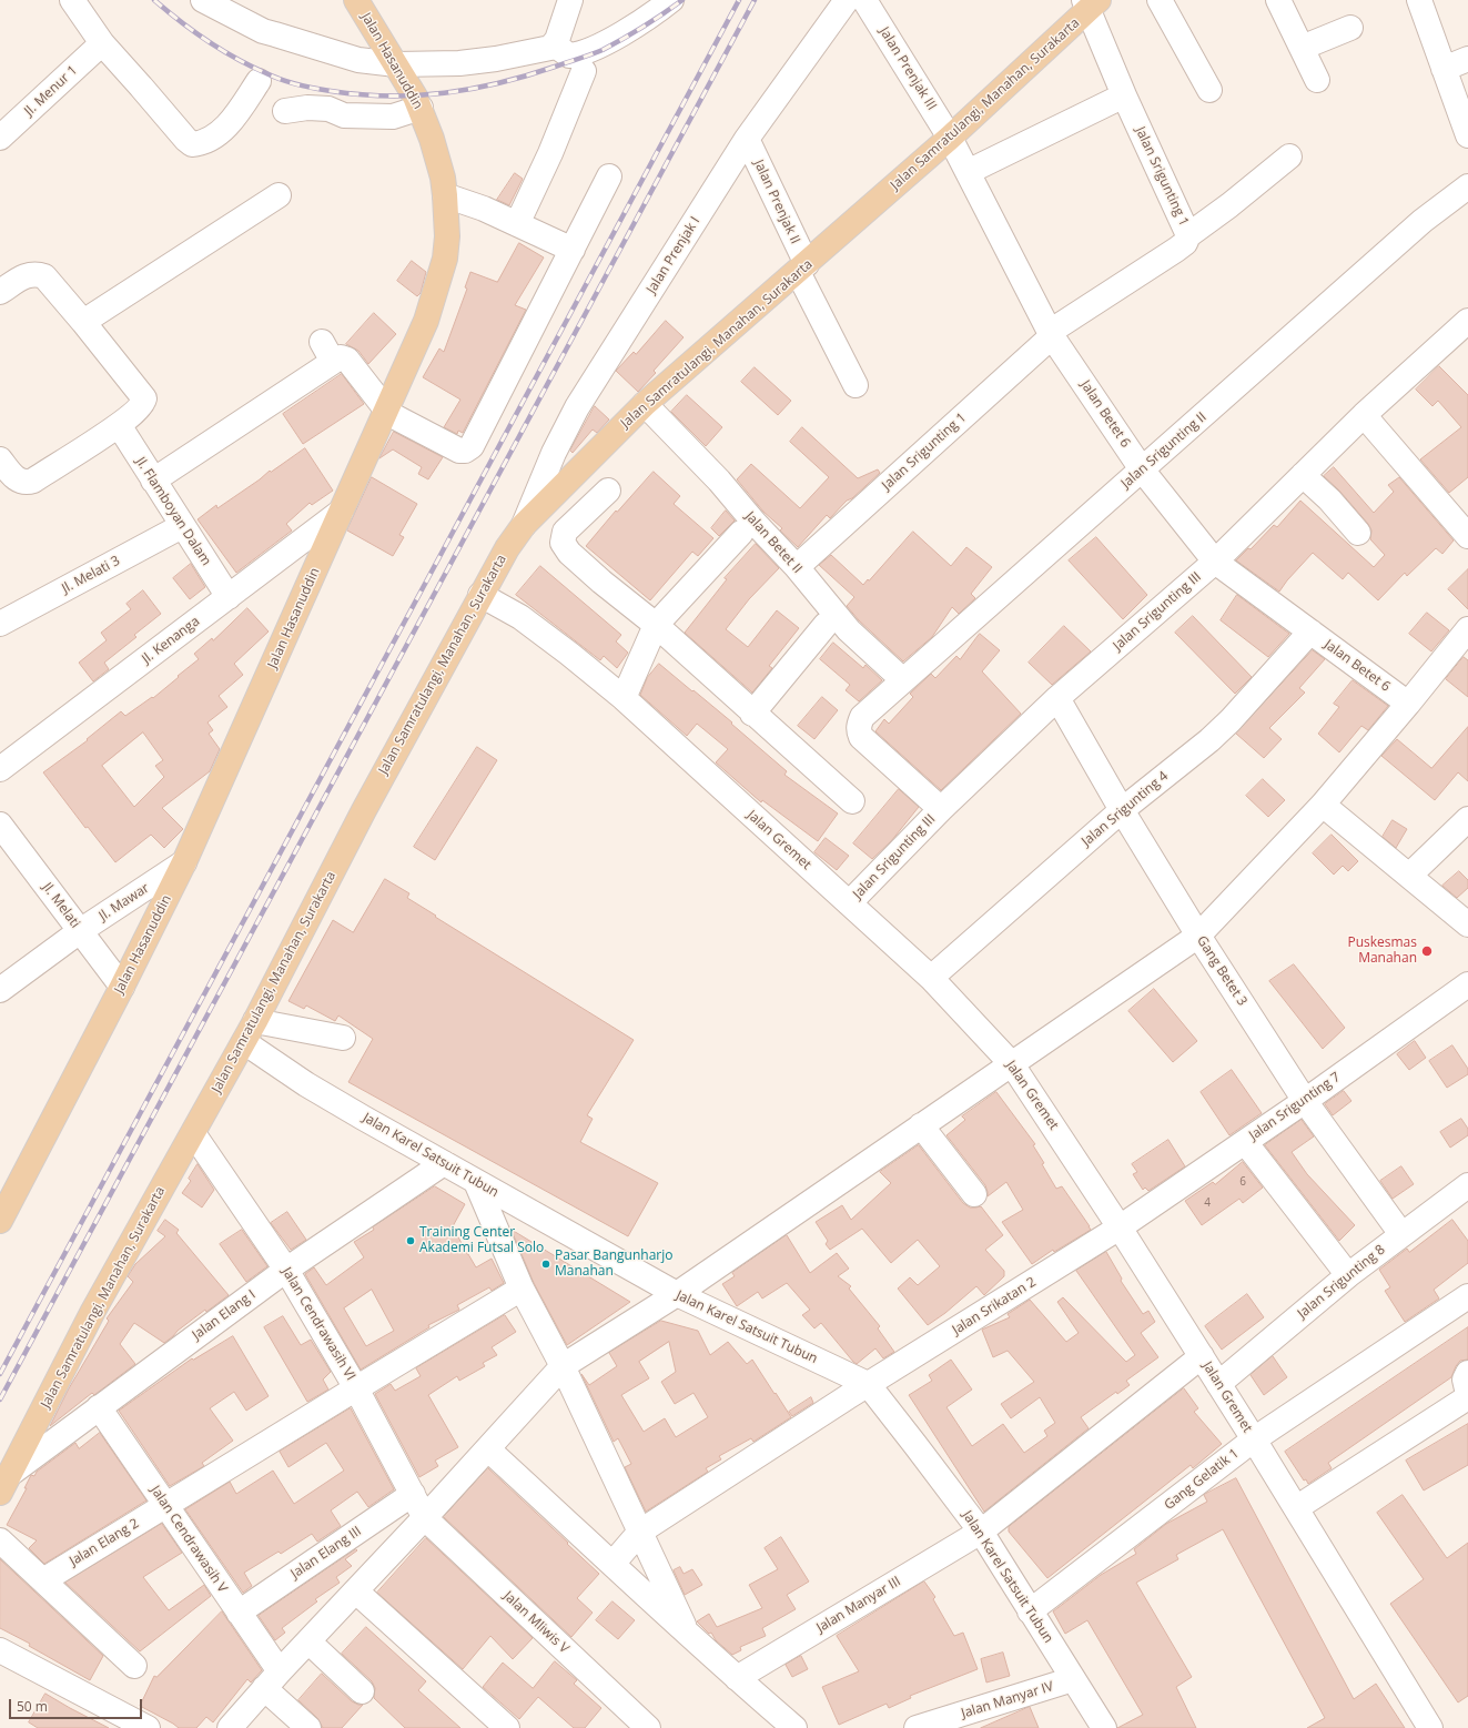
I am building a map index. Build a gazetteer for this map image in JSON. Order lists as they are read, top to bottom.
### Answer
{
  "streets": {
    "main road": ["Jalan Hasanuddin", "Jalan Samratulangi, Manahan, Surakarta"],
    "street": [
      "Jalan Prenjak III",
      "Jl. Menur 1",
      "Jalan Srigunting 1",
      "Jalan Prenjak II",
      "Jalan Prenjak I",
      "Jalan Betet 6",
      "Jalan Srigunting II",
      "Jl. Flamboyan Dalam",
      "Jalan Betet II",
      "Jl. Melati 3",
      "Jalan Srigunting III",
      "Jl. Kenanga",
      "Jalan Srigunting 4",
      "Jalan Gremet",
      "Jl. Mawar",
      "Jl. Melati",
      "Gang Betet 3",
      "Jalan Srigunting 7",
      "Jalan Karel Satsuit Tubun",
      "Jalan Srigunting 8",
      "Jalan Srikatan 2",
      "Jalan Elang I",
      "Jalan Cendrawasih VI",
      "Gang Gelatik 1",
      "Jalan Cendrawasih V",
      "Jalan Elang 2",
      "Jalan Elang III",
      "Jalan Manyar III",
      "Jalan Mliwis V",
      "Jalan Manyar IV"
    ]
  },
  "crossings": [
    ["Jalan Hasanuddin", "Jl. Kenanga"],
    ["Jalan Hasanuddin", "Jl. Mawar"],
    ["Jalan Hasanuddin", "Jl. Melati"],
    ["Jalan Prenjak III", "Jalan Samratulangi, Manahan, Surakarta"],
    ["Jalan Prenjak III", "Jalan Betet 6"],
    ["Jalan Samratulangi, Manahan, Surakarta", "Jalan Srigunting 1"],
    ["Jalan Samratulangi, Manahan, Surakarta", "Jalan Prenjak II"],
    ["Jalan Samratulangi, Manahan, Surakarta", "Jalan Prenjak I"],
    ["Jalan Samratulangi, Manahan, Surakarta", "Jalan Betet 6"],
    ["Jalan Samratulangi, Manahan, Surakarta", "Jalan Betet II"],
    ["Jalan Samratulangi, Manahan, Surakarta", "Jalan Gremet"],
    ["Jalan Samratulangi, Manahan, Surakarta", "Jalan Karel Satsuit Tubun"],
    ["Jalan Samratulangi, Manahan, Surakarta", "Jalan Elang I"],
    ["Jalan Srigunting 1", "Jalan Betet 6"],
    ["Jalan Srigunting 1", "Jalan Betet II"],
    ["Jalan Prenjak II", "Jalan Prenjak I"],
    ["Jalan Betet 6", "Jalan Srigunting II"],
    ["Jalan Betet 6", "Jalan Srigunting III"],
    ["Jalan Betet 6", "Jalan Srigunting 4"],
    ["Jalan Srigunting II", "Jalan Betet II"],
    ["Jalan Srigunting II", "Jalan Srigunting III"],
    ["Jl. Flamboyan Dalam", "Jl. Melati 3"],
    ["Jl. Flamboyan Dalam", "Jl. Kenanga"],
    ["Jalan Srigunting III", "Jalan Gremet"],
    ["Jalan Srigunting III", "Gang Betet 3"],
    ["Jalan Srigunting 4", "Jalan Gremet"],
    ["Jalan Srigunting 4", "Gang Betet 3"],
    ["Jalan Gremet", "Jalan Srigunting 7"],
    ["Jalan Gremet", "Jalan Srigunting 8"],
    ["Jalan Gremet", "Jalan Srikatan 2"],
    ["Jalan Gremet", "Gang Gelatik 1"],
    ["Jalan Gremet", "Jalan Manyar III"],
    ["Jl. Mawar", "Jl. Melati"],
    ["Gang Betet 3", "Jalan Srigunting 7"],
    ["Gang Betet 3", "Jalan Srigunting 8"],
    ["Jalan Srigunting 7", "Jalan Srikatan 2"],
    ["Jalan Karel Satsuit Tubun", "Jalan Srikatan 2"],
    ["Jalan Karel Satsuit Tubun", "Jalan Elang I"],
    ["Jalan Karel Satsuit Tubun", "Gang Gelatik 1"],
    ["Jalan Karel Satsuit Tubun", "Jalan Manyar III"],
    ["Jalan Karel Satsuit Tubun", "Jalan Manyar IV"],
    ["Jalan Elang I", "Jalan Cendrawasih VI"],
    ["Jalan Elang I", "Jalan Cendrawasih V"],
    ["Jalan Cendrawasih VI", "Jalan Elang 2"],
    ["Jalan Cendrawasih VI", "Jalan Elang III"],
    ["Jalan Cendrawasih VI", "Jalan Mliwis V"],
    ["Jalan Cendrawasih V", "Jalan Elang 2"],
    ["Jalan Cendrawasih V", "Jalan Elang III"]
  ],
  "places": ["Puskesmas Manahan", "Training Center Akademi Futsal Solo", "Pasar Bangunharjo Manahan"],
  "house_numbers": ["6", "4"],
  "scale_bar": "50 m"
}
